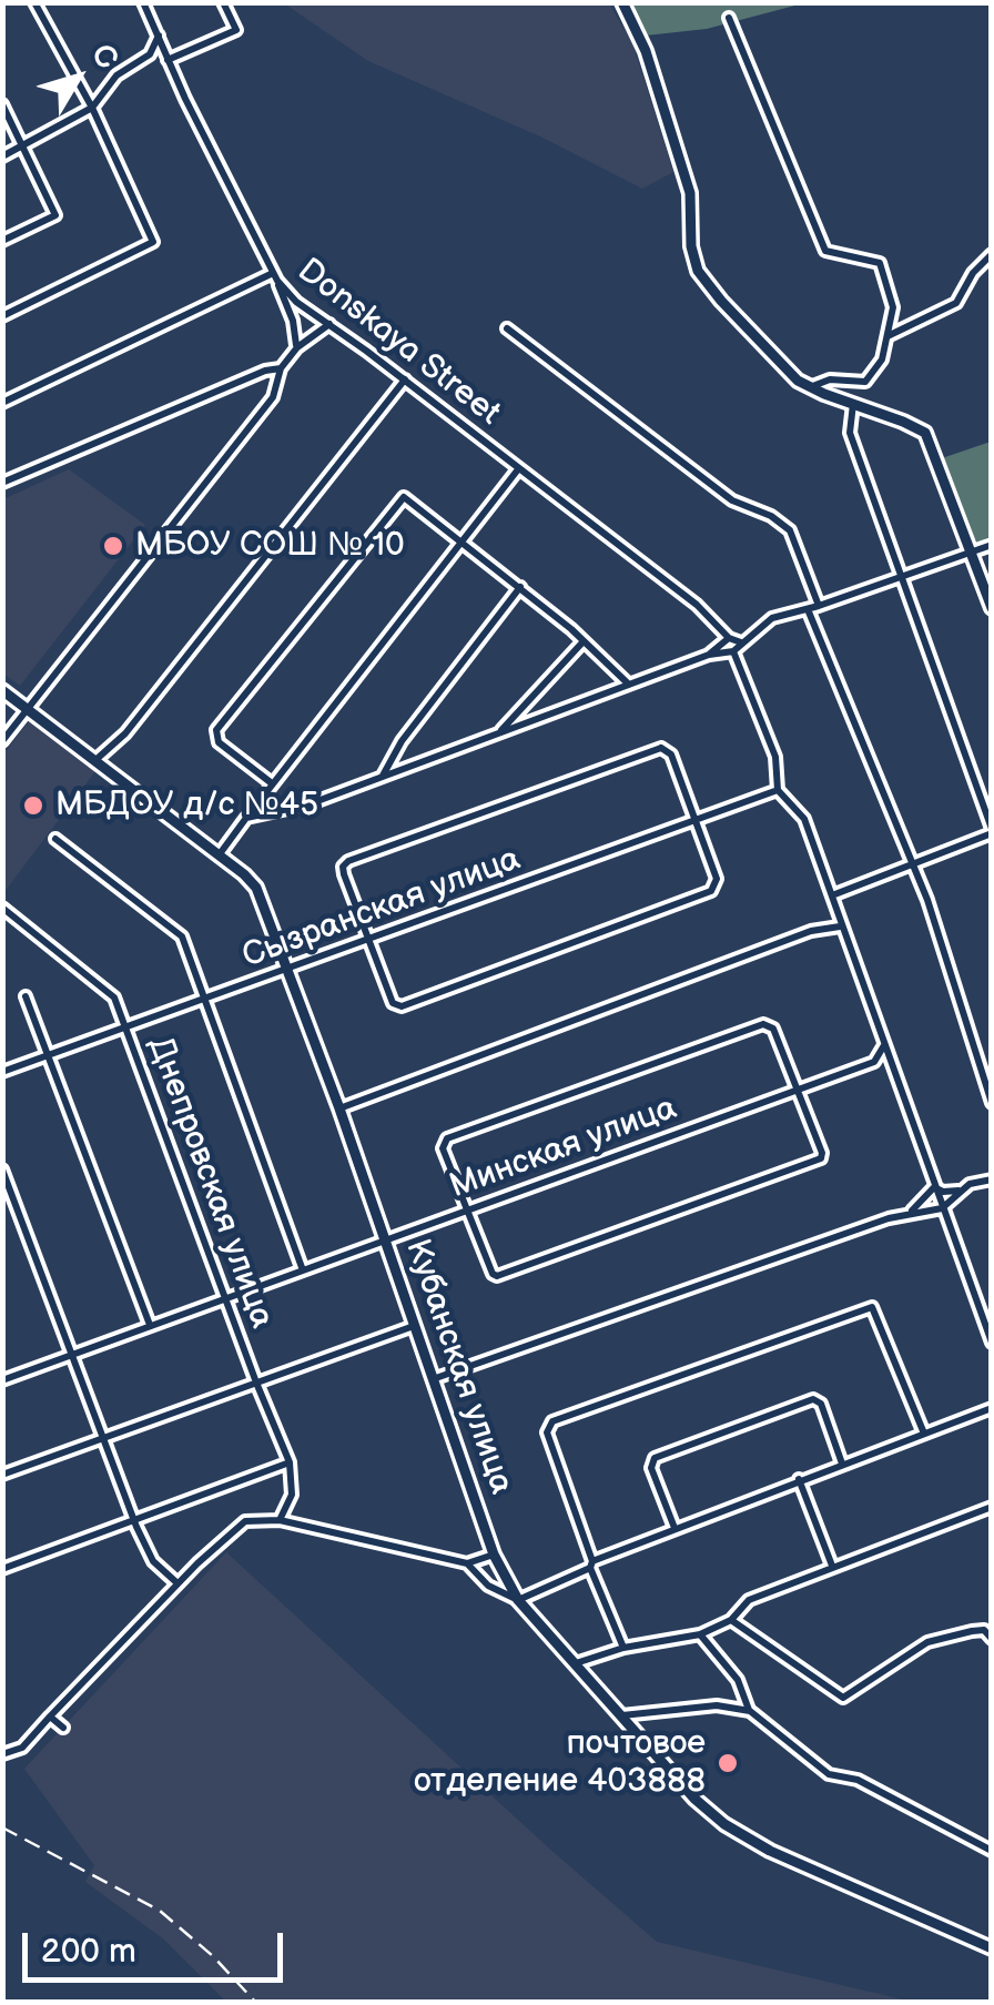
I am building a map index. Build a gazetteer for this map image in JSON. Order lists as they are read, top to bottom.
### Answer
{
  "streets": {
    "street": [
      "Donskaya Street",
      "Сызранская улица",
      "Минская улица",
      "Днепровская улица",
      "Кубанская улица"
    ]
  },
  "crossings": [
    ["Сызранская улица", "Днепровская улица"],
    ["Сызранская улица", "Кубанская улица"],
    ["Минская улица", "Днепровская улица"],
    ["Минская улица", "Кубанская улица"]
  ],
  "places": ["МБОУ СОШ № 10", "МБДОУ д/с №45", "почтовое отделение 403888"],
  "scale_bar": "200 m",
  "north": "top right"
}
